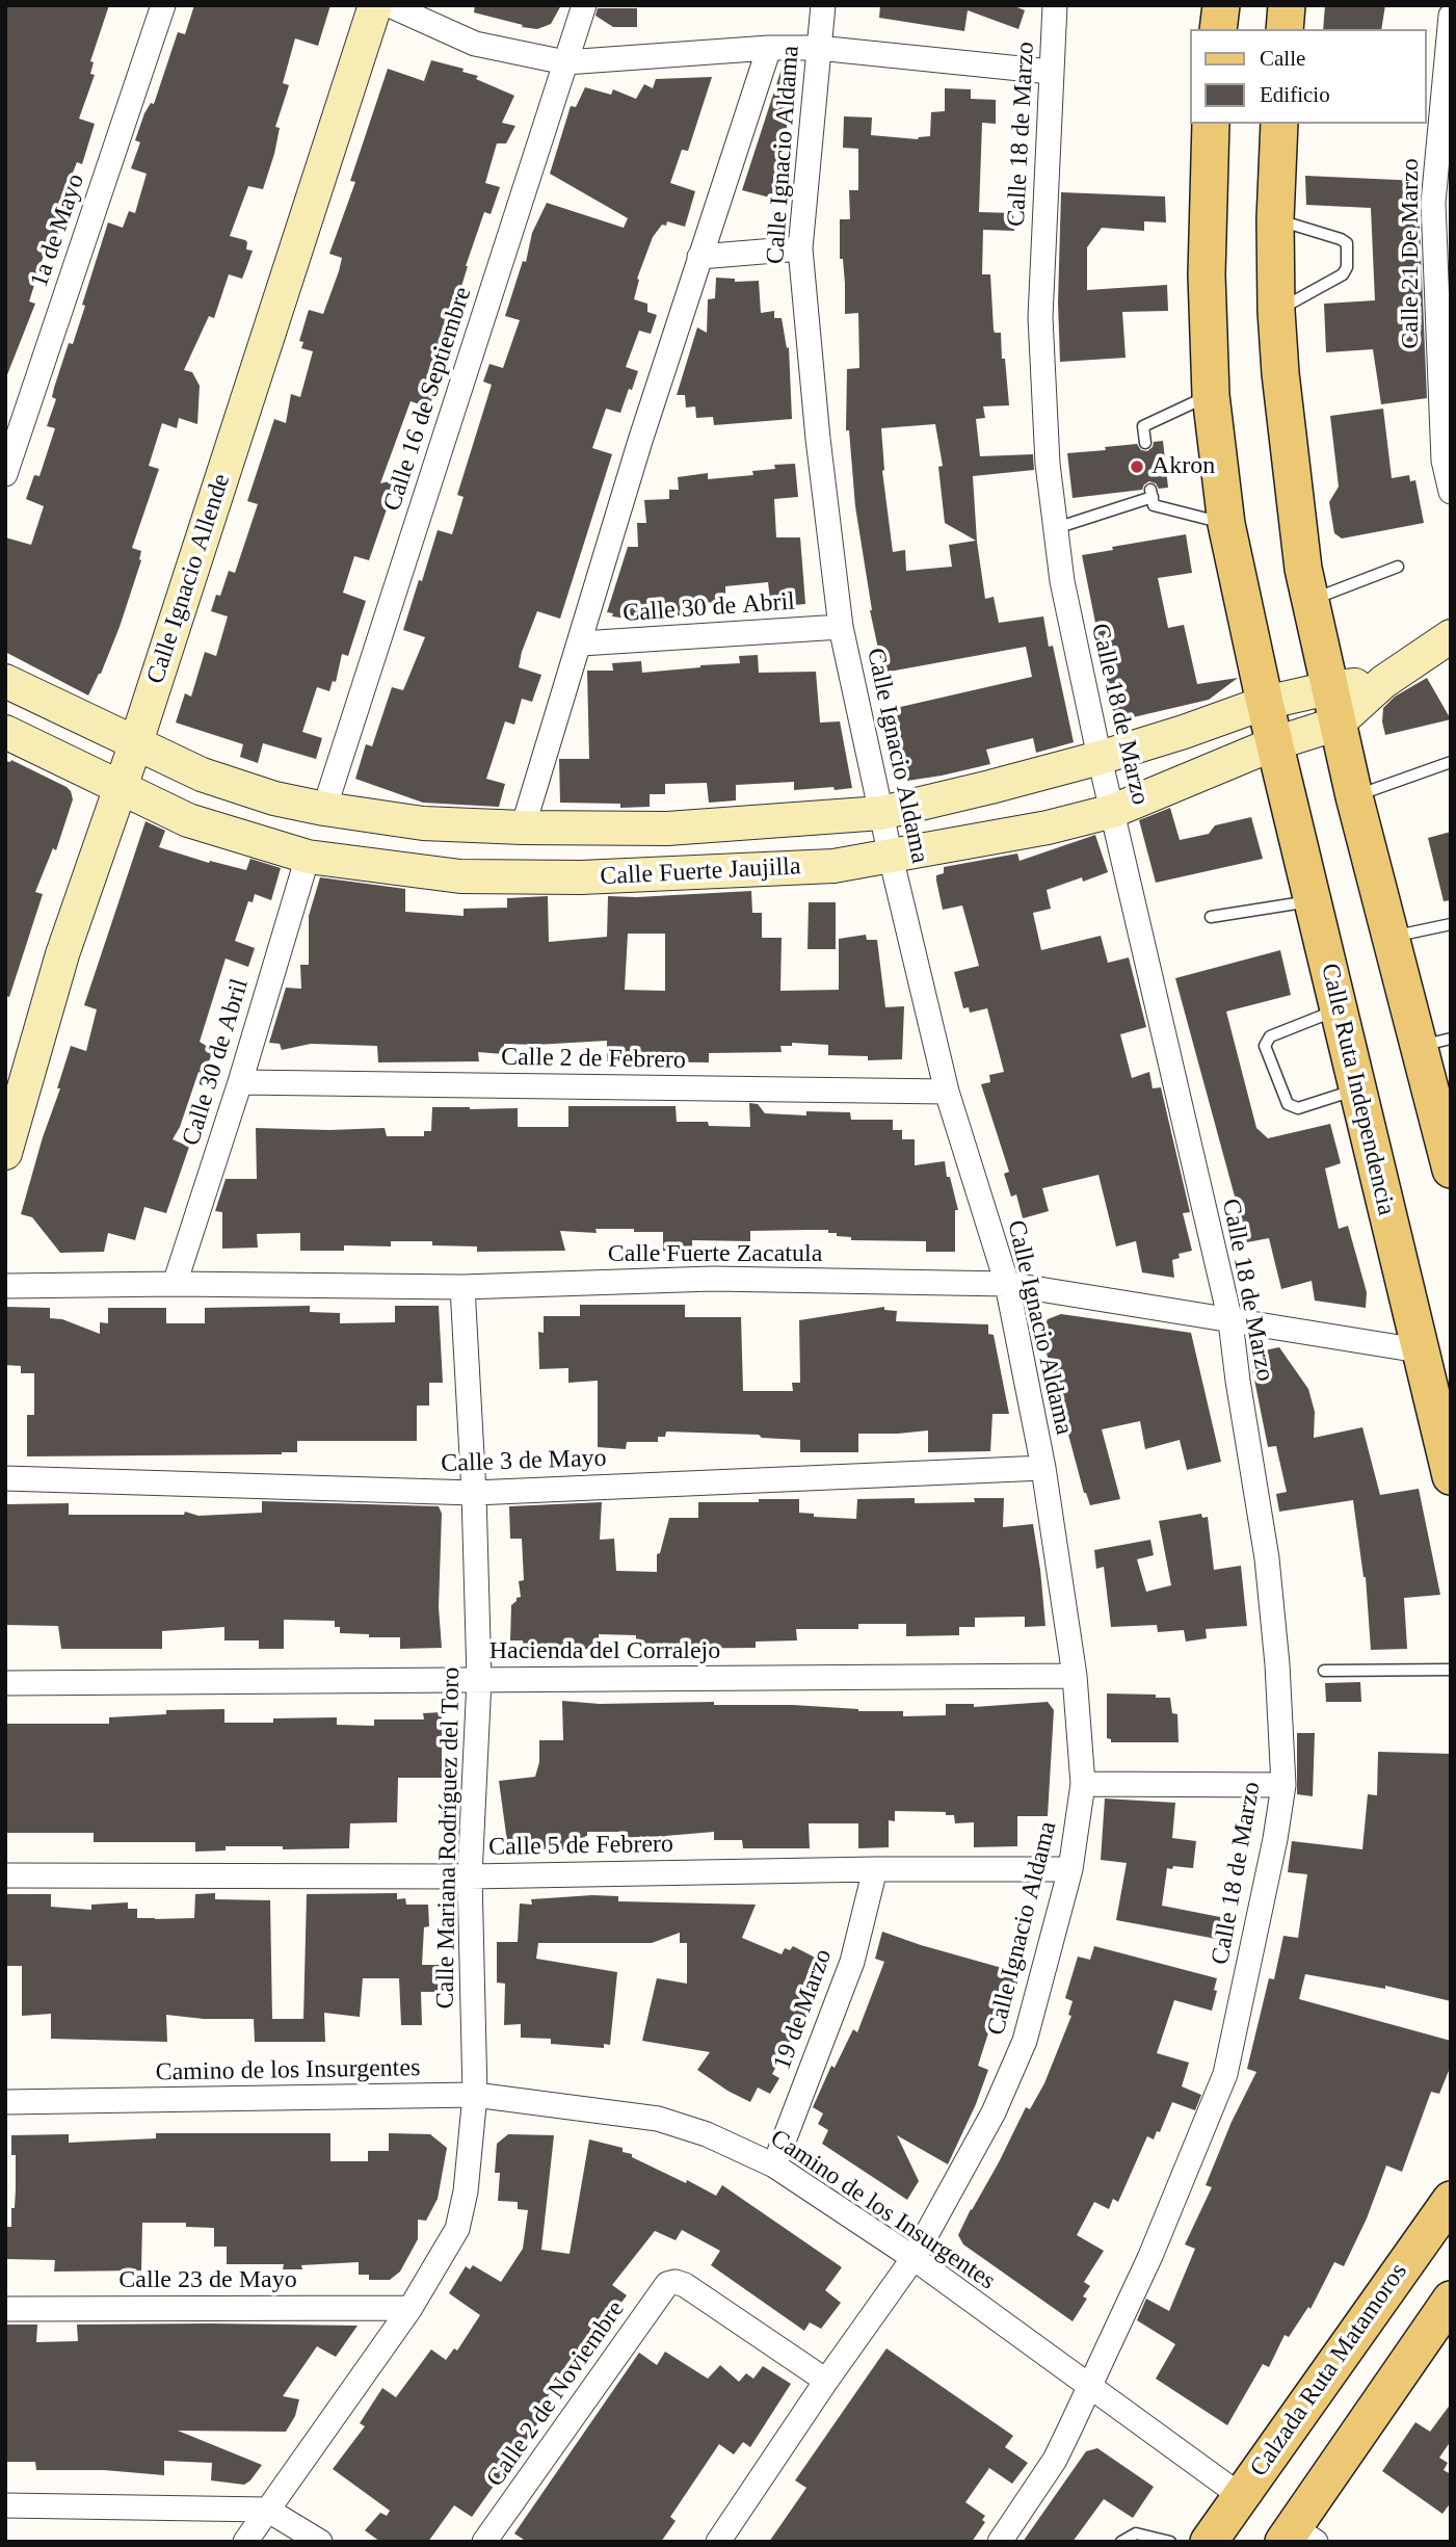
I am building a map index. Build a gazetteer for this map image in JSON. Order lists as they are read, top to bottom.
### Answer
{
  "streets": {
    "main road": [
      "Calle Ignacio Allende",
      "Calle Fuerte Jaujilla",
      "Calle Ruta Independencia",
      "Calzada Ruta Matamoros"
    ],
    "street": [
      "Calle 18 de Marzo",
      "Calle Ignacio Aldama",
      "1a de Mayo",
      "Calle 21 De Marzo",
      "Calle 16 de Septiembre",
      "Calle 30 de Abril",
      "Calle 2 de Febrero",
      "Calle Fuerte Zacatula",
      "Calle 3 de Mayo",
      "Hacienda del Corralejo",
      "Calle Mariana Rodríguez del Toro",
      "Calle 5 de Febrero",
      "19 de Marzo",
      "Camino de los Insurgentes",
      "Calle 23 de Mayo",
      "Calle 2 de Noviembre"
    ]
  },
  "crossings": [
    ["Calle 18 de Marzo", "Calle Fuerte Jaujilla"],
    ["Calle 18 de Marzo", "Calle Fuerte Zacatula"],
    ["Calle 18 de Marzo", "Camino de los Insurgentes"],
    ["Calle Ignacio Aldama", "Calle 30 de Abril"],
    ["Calle Ignacio Aldama", "Calle Fuerte Jaujilla"],
    ["Calle Ignacio Aldama", "Calle 2 de Febrero"],
    ["Calle Ignacio Aldama", "Calle Fuerte Zacatula"],
    ["Calle Ignacio Aldama", "Calle 3 de Mayo"],
    ["Calle Ignacio Aldama", "Hacienda del Corralejo"],
    ["Calle Ignacio Aldama", "Calle 5 de Febrero"],
    ["Calle Ignacio Aldama", "Camino de los Insurgentes"],
    ["Calle Ignacio Aldama", "Calle 2 de Noviembre"],
    ["Calle 16 de Septiembre", "Calle Fuerte Jaujilla"],
    ["Calle Ignacio Allende", "Calle Fuerte Jaujilla"],
    ["Calle 30 de Abril", "Calle Fuerte Jaujilla"],
    ["Calle 30 de Abril", "Calle 2 de Febrero"],
    ["Calle 30 de Abril", "Calle Fuerte Zacatula"],
    ["Calle Fuerte Jaujilla", "Calle Ruta Independencia"],
    ["Calle Ruta Independencia", "Calle Fuerte Zacatula"],
    ["Calle Fuerte Zacatula", "Calle Mariana Rodríguez del Toro"],
    ["Calle 3 de Mayo", "Calle Mariana Rodríguez del Toro"],
    ["Hacienda del Corralejo", "Calle Mariana Rodríguez del Toro"],
    ["Calle Mariana Rodríguez del Toro", "Calle 5 de Febrero"],
    ["Calle Mariana Rodríguez del Toro", "Camino de los Insurgentes"],
    ["Calle Mariana Rodríguez del Toro", "Calle 23 de Mayo"],
    ["Calle 5 de Febrero", "19 de Marzo"],
    ["19 de Marzo", "Camino de los Insurgentes"],
    ["Camino de los Insurgentes", "Calzada Ruta Matamoros"]
  ],
  "places": ["Akron"],
  "legend": ["Calle", "Edificio"]
}
